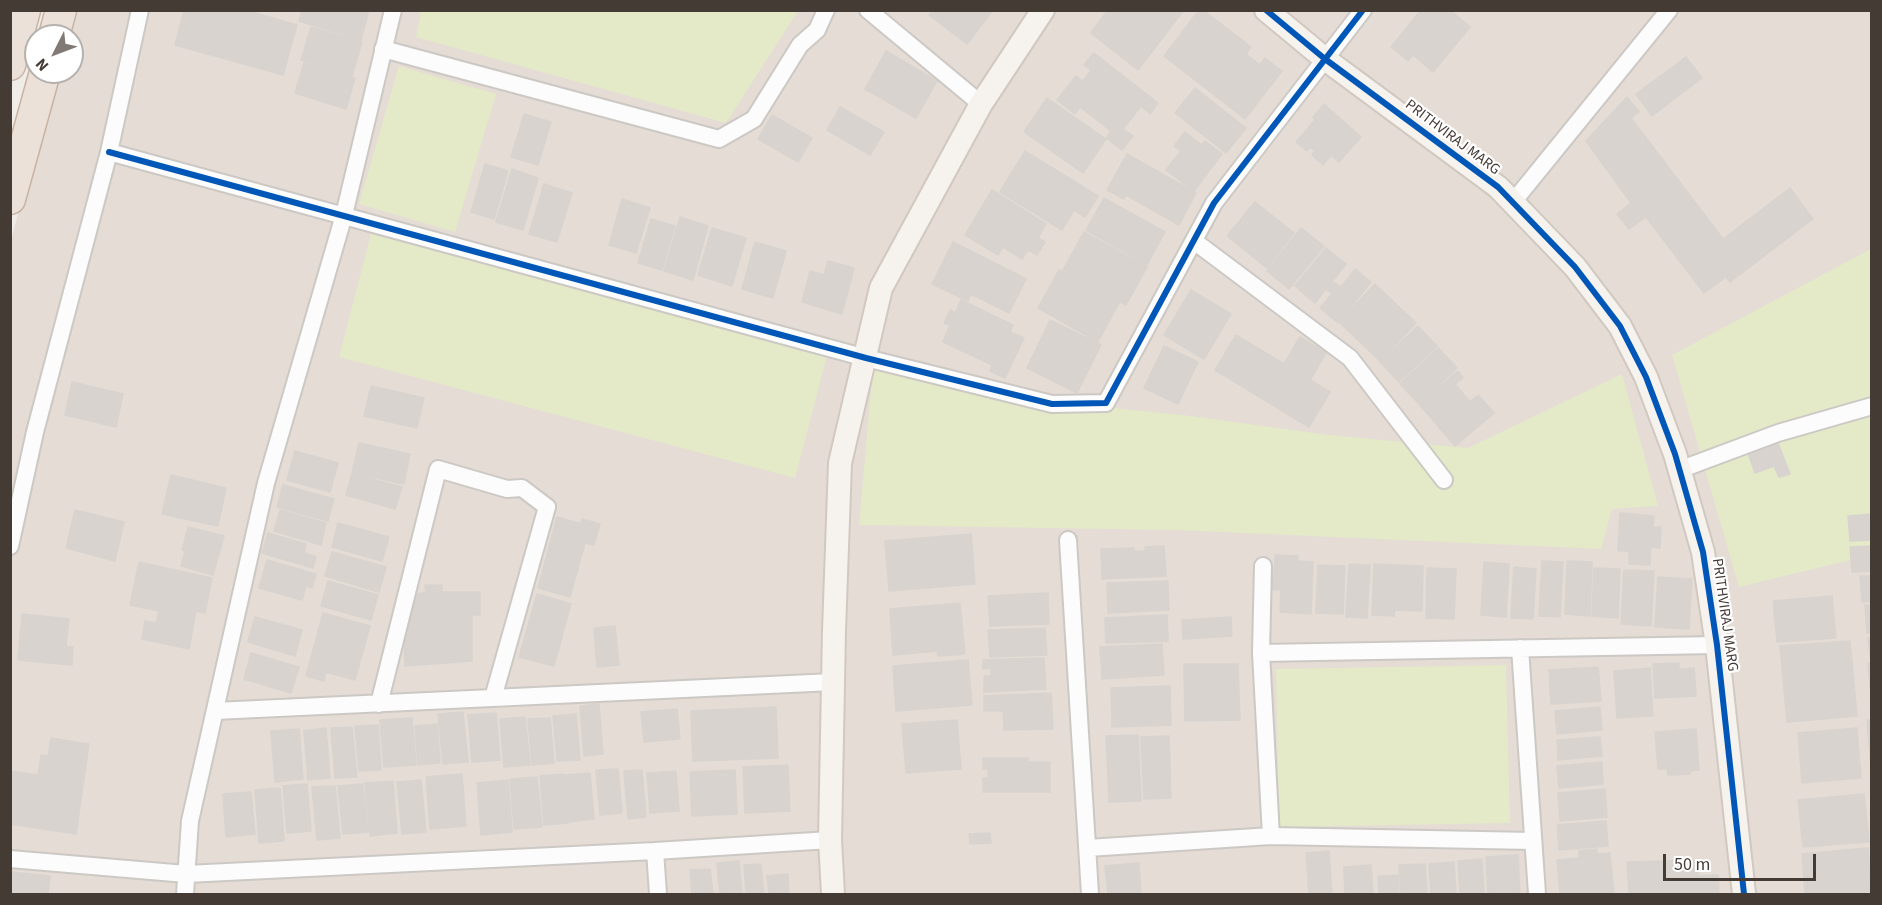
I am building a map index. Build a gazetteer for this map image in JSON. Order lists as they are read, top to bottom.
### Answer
{
  "streets": {
    "street": ["PRITHVIRAJ MARG"]
  },
  "scale_bar": "50 m",
  "north": "bottom left"
}
